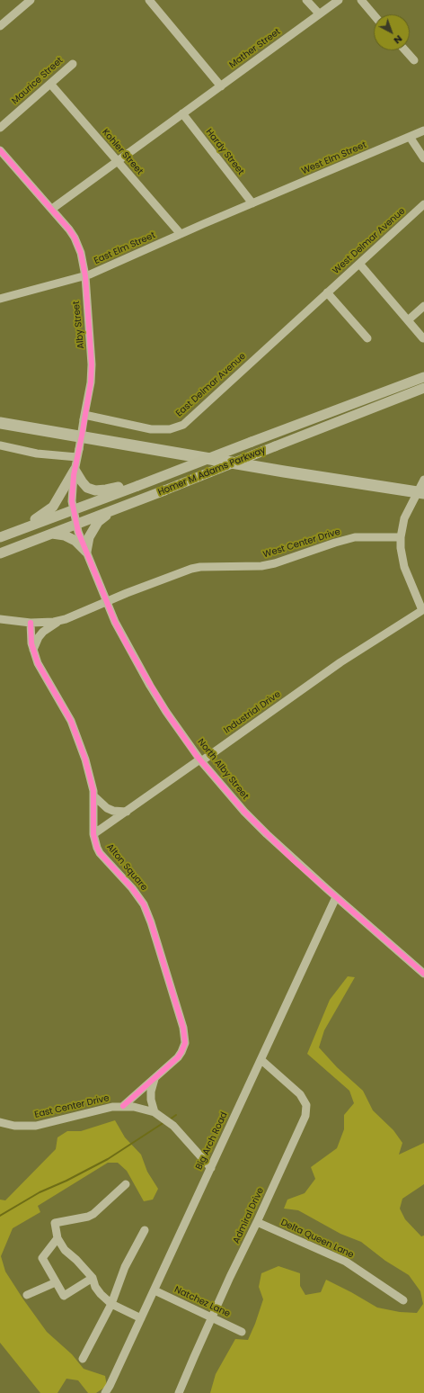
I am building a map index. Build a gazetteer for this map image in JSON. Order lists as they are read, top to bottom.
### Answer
{
  "streets": {
    "main road": ["Homer M Adams Parkway"],
    "street": [
      "Mather Street",
      "Maurice Street",
      "Kohler Street",
      "Hardy Street",
      "West Elm Street",
      "West Delmar Avenue",
      "East Elm Street",
      "Alby Street",
      "East Delmar Avenue",
      "West Center Drive",
      "Industrial Drive",
      "North Alby Street",
      "Alton Square",
      "East Center Drive",
      "Big Arch Road",
      "Admiral Drive",
      "Delta Queen Lane",
      "Natchez Lane"
    ]
  },
  "crossings": [
    ["Mather Street", "Kohler Street"],
    ["Mather Street", "Hardy Street"],
    ["Mather Street", "Alby Street"],
    ["Maurice Street", "Kohler Street"],
    ["Kohler Street", "East Elm Street"],
    ["Hardy Street", "West Elm Street"],
    ["Hardy Street", "East Elm Street"],
    ["West Elm Street", "East Elm Street"],
    ["West Delmar Avenue", "East Delmar Avenue"],
    ["East Elm Street", "Alby Street"],
    ["Alby Street", "East Delmar Avenue"],
    ["Alby Street", "Homer M Adams Parkway"],
    ["Alby Street", "North Alby Street"],
    ["Homer M Adams Parkway", "North Alby Street"],
    ["West Center Drive", "North Alby Street"],
    ["Industrial Drive", "North Alby Street"],
    ["Industrial Drive", "Alton Square"],
    ["North Alby Street", "Big Arch Road"],
    ["Alton Square", "East Center Drive"],
    ["East Center Drive", "Big Arch Road"],
    ["Big Arch Road", "Admiral Drive"],
    ["Big Arch Road", "Natchez Lane"],
    ["Admiral Drive", "Delta Queen Lane"],
    ["Admiral Drive", "Natchez Lane"]
  ],
  "north": "bottom right"
}
